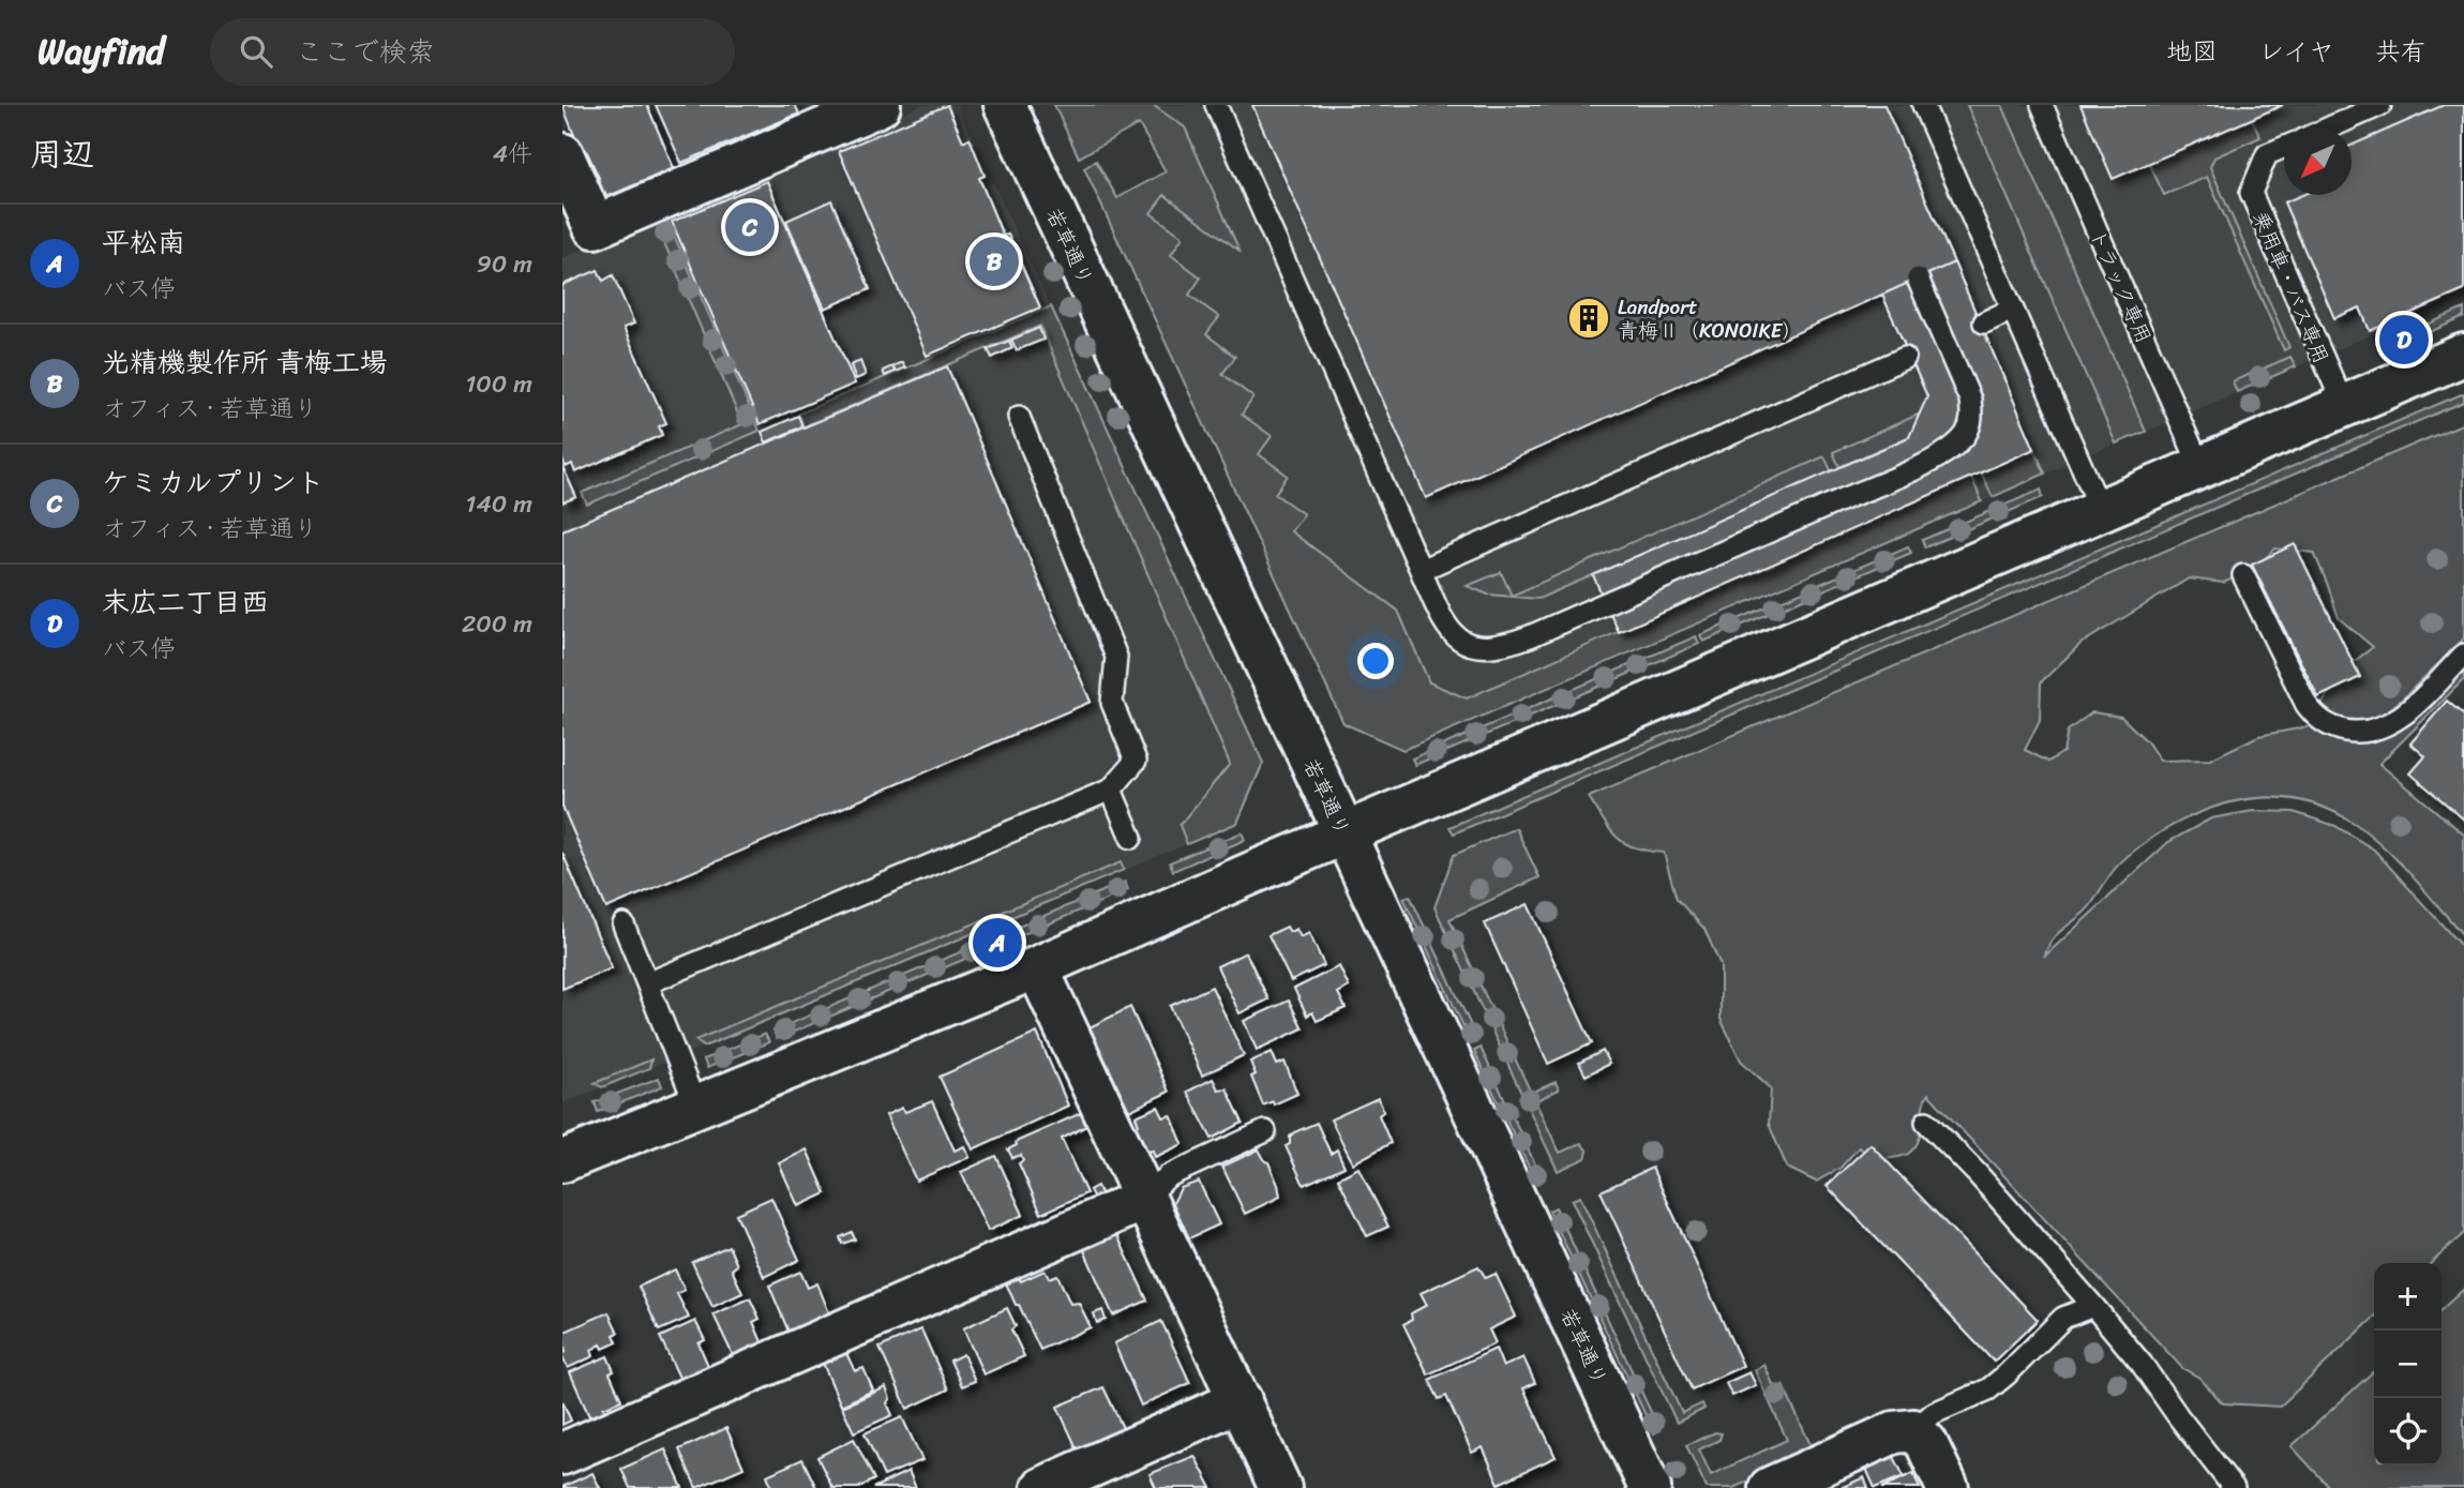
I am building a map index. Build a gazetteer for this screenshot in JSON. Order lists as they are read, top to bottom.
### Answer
{
  "streets": {
    "street": ["若草通り"],
    "lane": ["トラック専用", "乗用車・バス専用"]
  },
  "places": {
    "building": ["Landport 青梅Ⅱ（KONOIKE）"]
  },
  "north": "bottom left",
  "page": {
    "header": "Wayfind",
    "search": "ここで検索",
    "nav": ["地図", "レイヤ", "共有"],
    "heading": ["周辺", "4件"],
    "pins": [
      "C",
      "B",
      "D",
      "A"
    ],
    "list": [
      {
        "mark": "A",
        "name": "平松南",
        "note": "バス停",
        "value": "90 m"
      },
      {
        "mark": "B",
        "name": "光精機製作所 青梅工場",
        "note": "オフィス · 若草通り",
        "value": "100 m"
      },
      {
        "mark": "C",
        "name": "ケミカルプリント",
        "note": "オフィス · 若草通り",
        "value": "140 m"
      },
      {
        "mark": "D",
        "name": "末広二丁目西",
        "note": "バス停",
        "value": "200 m"
      }
    ],
    "map_buttons": ["+", "−"]
  }
}
